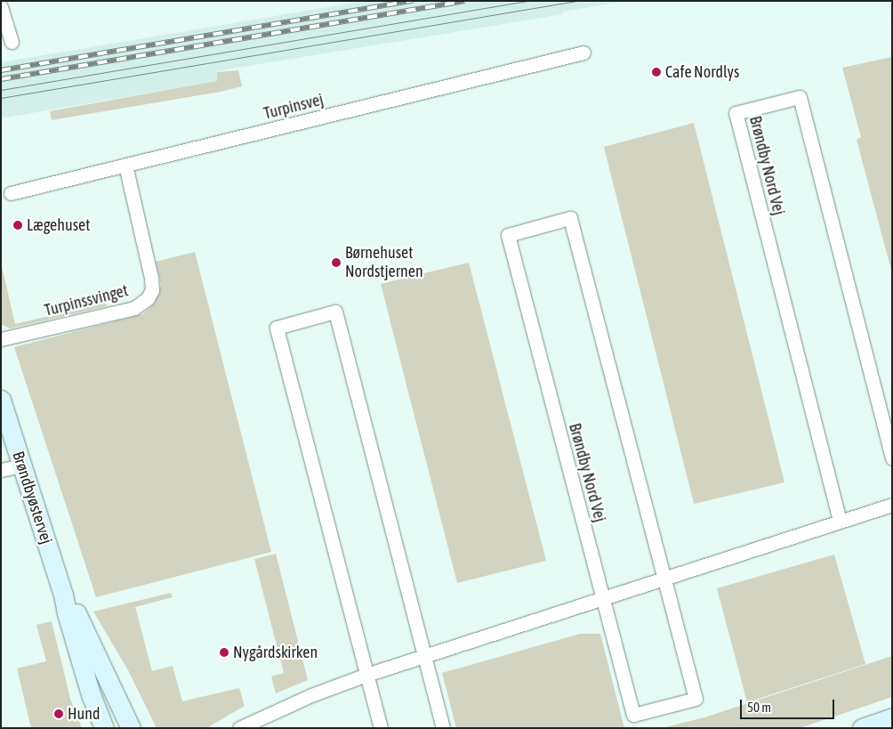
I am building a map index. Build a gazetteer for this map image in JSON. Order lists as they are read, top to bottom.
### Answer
{
  "streets": {
    "street": [
      "Turpinsvej",
      "Brøndby Nord Vej",
      "Turpinssvinget",
      "Brøndbyøstervej"
    ]
  },
  "crossings": [
    ["Turpinsvej", "Turpinssvinget"]
  ],
  "places": [
    "Cafe Nordlys",
    "Lægehuset",
    "Børnehuset Nordstjernen",
    "Nygårdskirken",
    "Hund"
  ],
  "scale_bar": "50 m"
}
